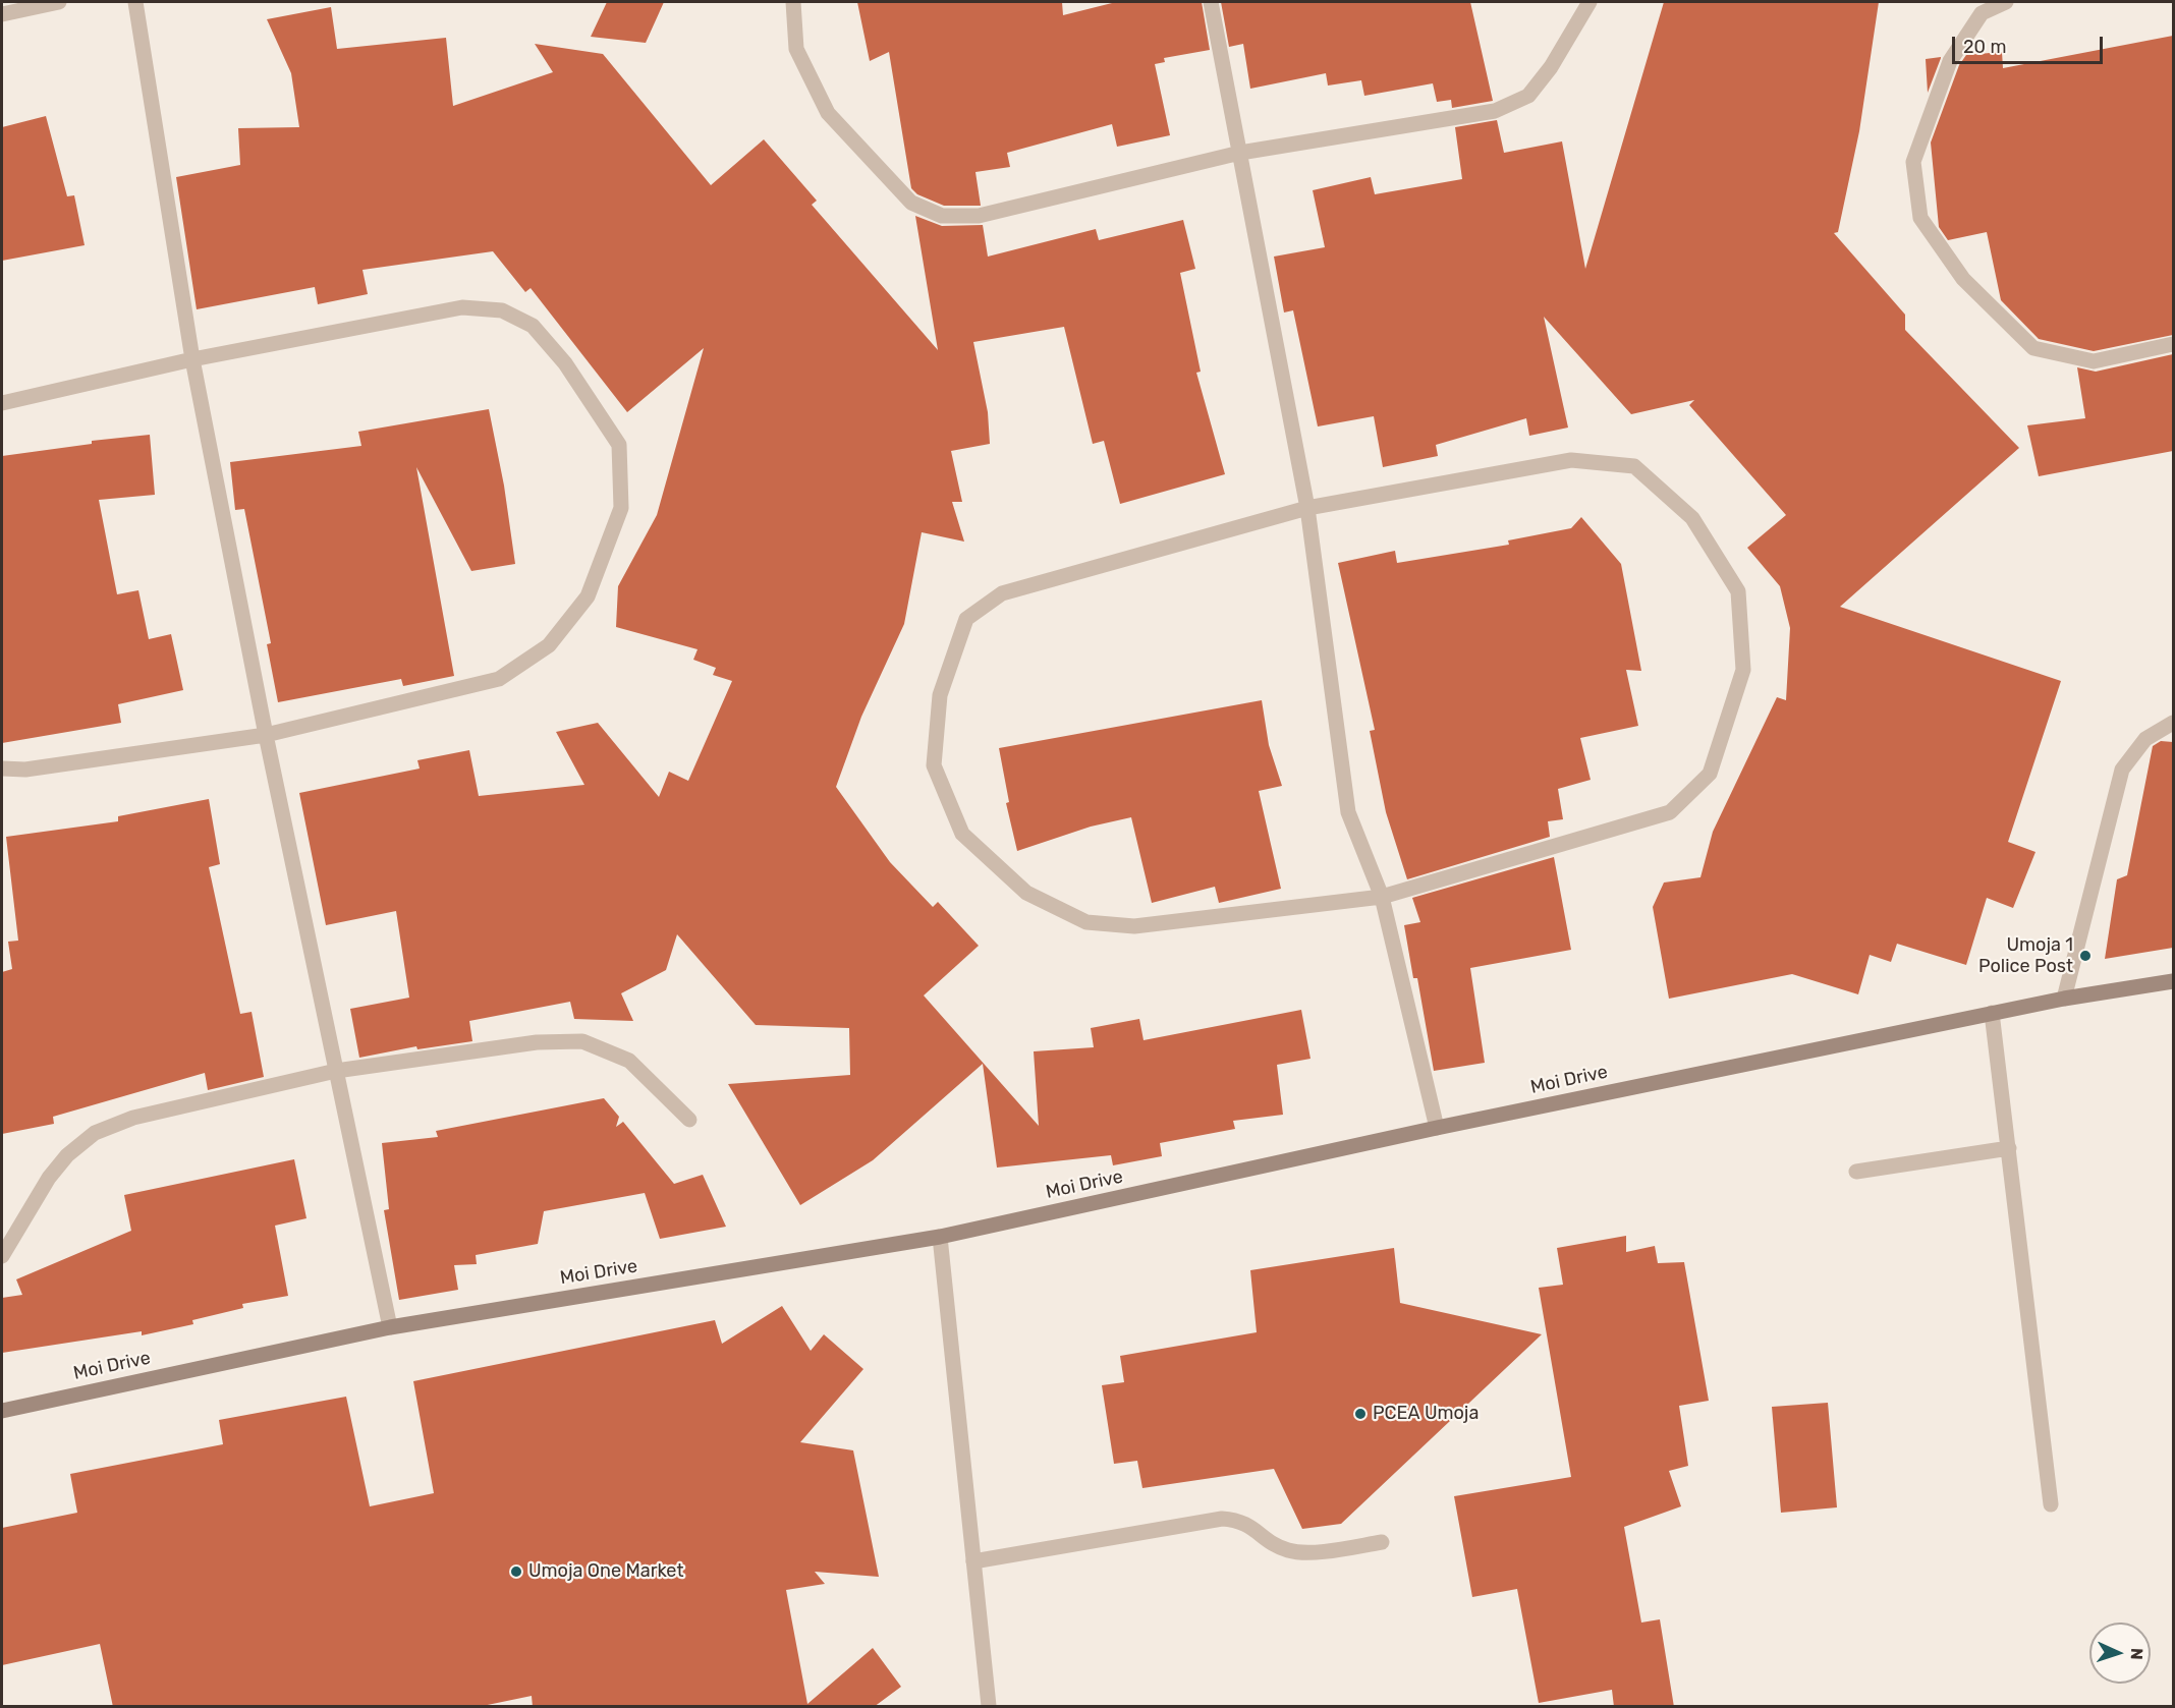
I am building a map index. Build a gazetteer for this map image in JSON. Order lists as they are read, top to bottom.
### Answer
{
  "streets": {
    "street": ["Moi Drive"]
  },
  "places": ["Umoja 1 Police Post", "PCEA Umoja", "Umoja One Market"],
  "scale_bar": "20 m",
  "north": "right"
}
